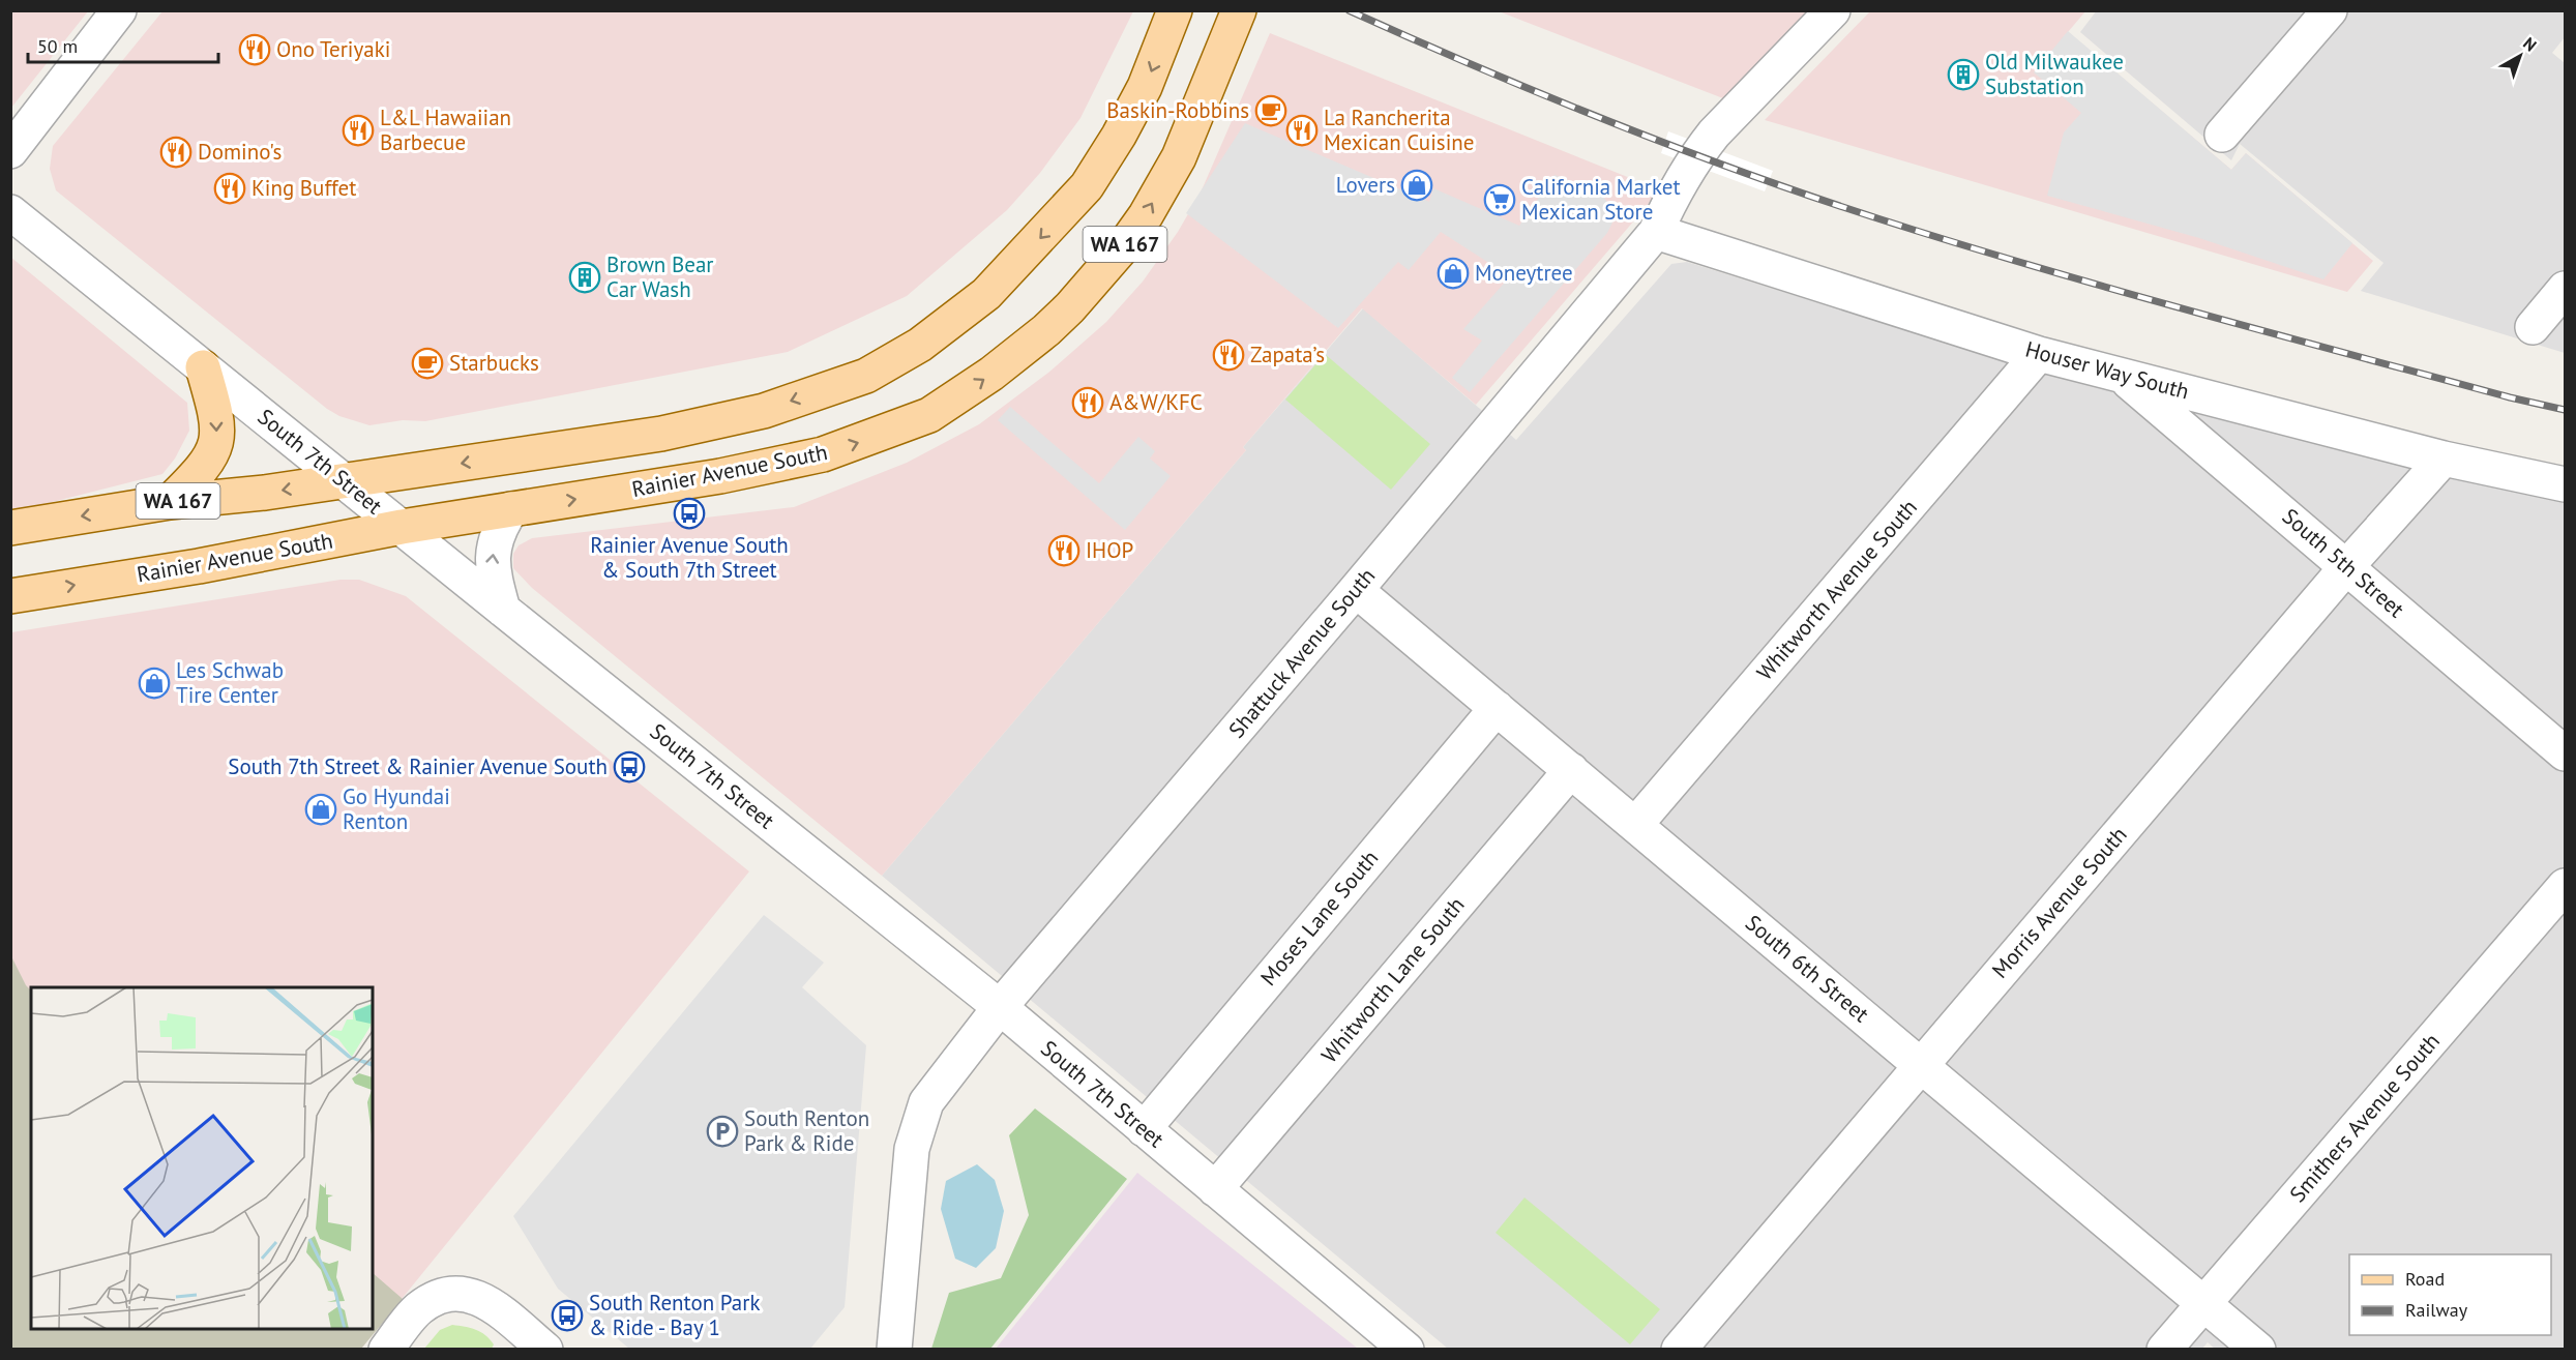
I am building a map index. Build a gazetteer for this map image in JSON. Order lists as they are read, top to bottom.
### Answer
{
  "streets": {
    "main road": ["WA 167", "Rainier Avenue South"],
    "street": [
      "Houser Way South",
      "South 7th Street",
      "South 5th Street",
      "Whitworth Avenue South",
      "Shattuck Avenue South",
      "Morris Avenue South",
      "Moses Lane South",
      "South 6th Street",
      "Whitworth Lane South",
      "Smithers Avenue South"
    ]
  },
  "crossings": [
    ["WA 167", "South 7th Street"],
    ["Houser Way South", "South 5th Street"],
    ["Houser Way South", "Whitworth Avenue South"],
    ["Houser Way South", "Shattuck Avenue South"],
    ["Houser Way South", "Morris Avenue South"],
    ["South 7th Street", "Rainier Avenue South"],
    ["South 7th Street", "Shattuck Avenue South"],
    ["South 7th Street", "Moses Lane South"],
    ["South 7th Street", "Whitworth Lane South"],
    ["South 5th Street", "Morris Avenue South"],
    ["Whitworth Avenue South", "South 6th Street"],
    ["Shattuck Avenue South", "South 6th Street"],
    ["Morris Avenue South", "South 6th Street"],
    ["Moses Lane South", "South 6th Street"],
    ["South 6th Street", "Whitworth Lane South"],
    ["South 6th Street", "Smithers Avenue South"]
  ],
  "places": {
    "restaurant": [
      "Ono Teriyaki",
      "L&L Hawaiian Barbecue",
      "La Rancherita Mexican Cuisine",
      "Domino's",
      "King Buffet",
      "Zapata’s",
      "A&W/KFC",
      "IHOP"
    ],
    "building": ["Old Milwaukee Substation", "Brown Bear Car Wash"],
    "cafe": ["Baskin-Robbins", "Starbucks"],
    "shop": [
      "Lovers",
      "Moneytree",
      "Les Schwab Tire Center",
      "Go Hyundai Renton"
    ],
    "supermarket": ["California Market Mexican Store"],
    "bus stop": ["Rainier Avenue South & South 7th Street", "South 7th Street & Rainier Avenue South", "South Renton Park & Ride - Bay 1"],
    "parking": ["South Renton Park & Ride"]
  },
  "legend": ["Road", "Railway"],
  "scale_bar": "50 m",
  "north": "top right"
}
